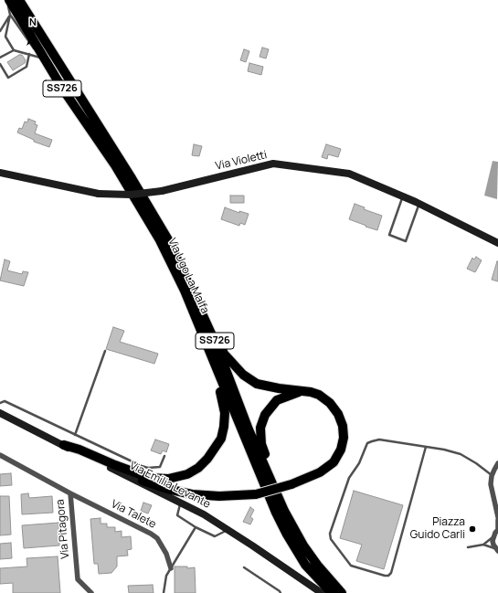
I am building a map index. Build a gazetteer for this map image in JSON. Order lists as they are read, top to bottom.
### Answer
{
  "streets": {
    "highway": ["SS726", "Via Ugo La Malfa"],
    "street": [
      "Via Violetti",
      "Via Emilia Levante",
      "Via Talete",
      "Via Pitagora"
    ]
  },
  "crossings": [
    ["Via Talete", "Via Pitagora"]
  ],
  "places": ["Piazza Guido Carli"],
  "north": "top"
}
